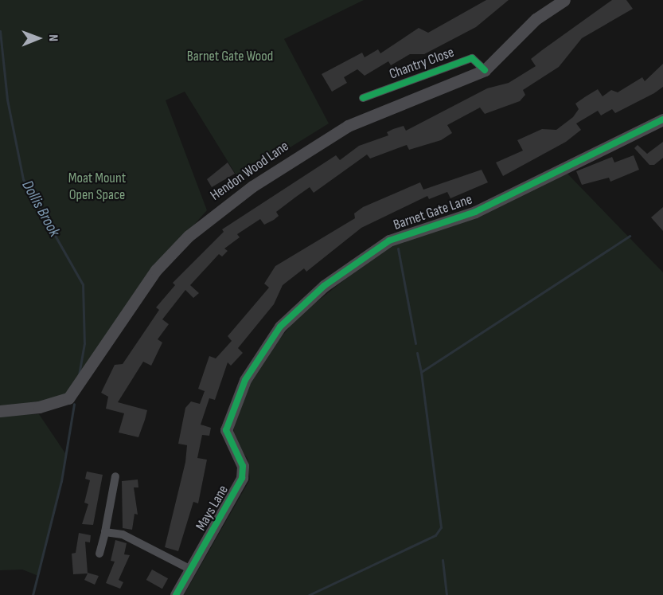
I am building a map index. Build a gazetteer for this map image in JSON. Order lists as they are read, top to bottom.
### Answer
{
  "streets": {
    "street": [
      "Chantry Close",
      "Hendon Wood Lane",
      "Barnet Gate Lane",
      "Mays Lane"
    ]
  },
  "crossings": [
    ["Chantry Close", "Hendon Wood Lane"],
    ["Barnet Gate Lane", "Mays Lane"]
  ],
  "water": ["Dollis Brook"],
  "parks": ["Barnet Gate Wood", "Moat Mount Open Space"],
  "north": "right"
}
